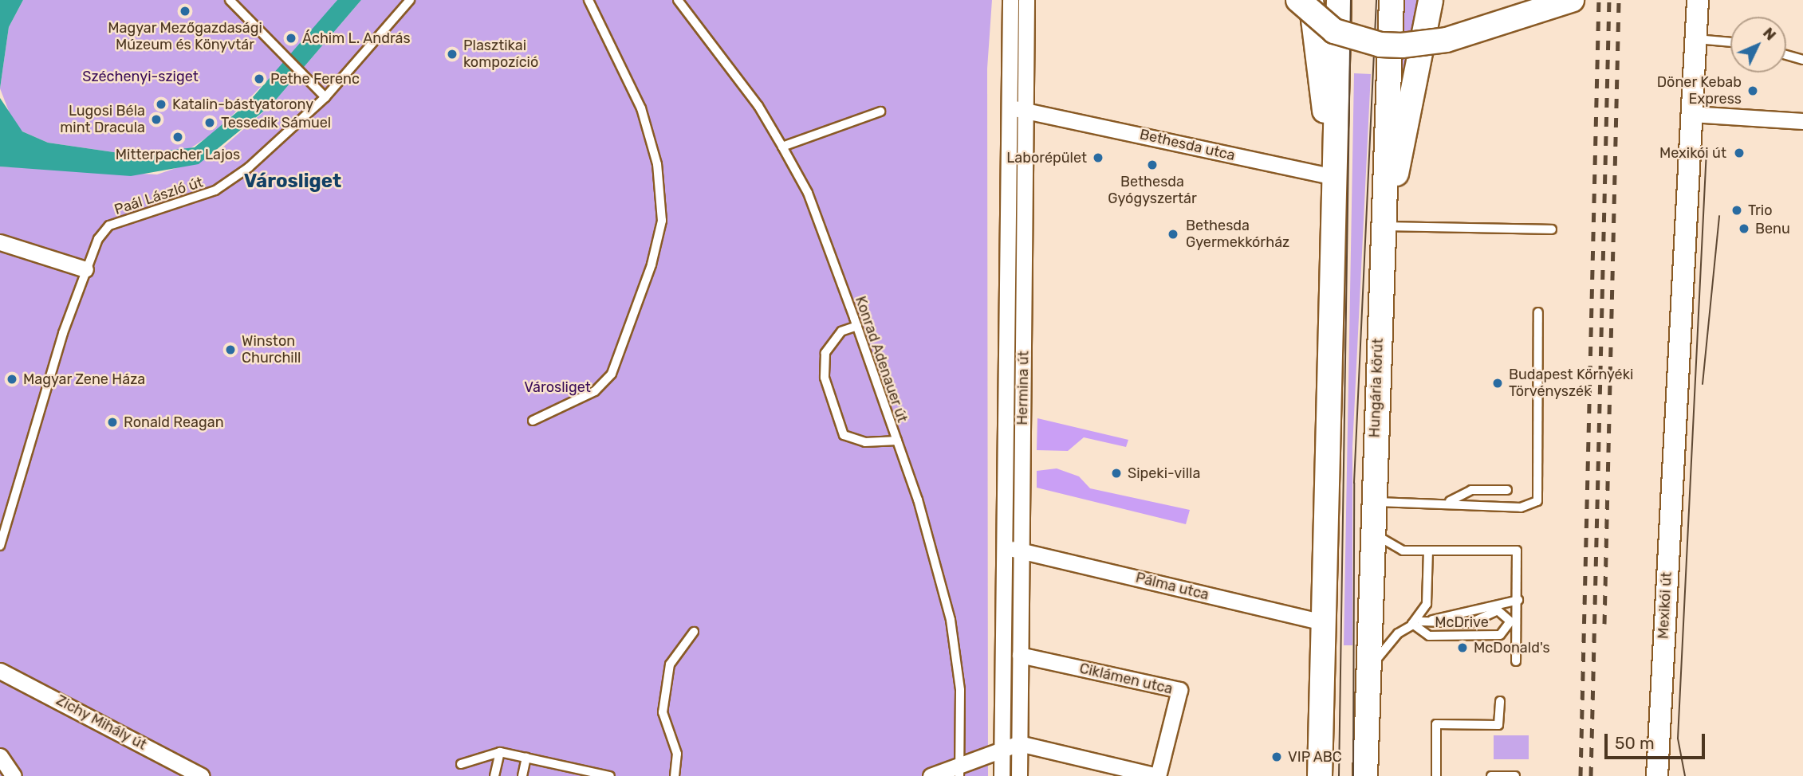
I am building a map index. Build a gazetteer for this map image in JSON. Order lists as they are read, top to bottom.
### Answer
{
  "streets": {
    "main road": ["Hungária körút"],
    "street": [
      "Bethesda utca",
      "Hermina út",
      "Pálma utca",
      "Mexikói út",
      "Ciklámen utca",
      "Zichy Mihály út"
    ],
    "lane": ["Paál László út", "Konrad Adenauer út", "McDrive"]
  },
  "crossings": [
    ["Bethesda utca", "Hermina út"],
    ["Hermina út", "Pálma utca"],
    ["Hermina út", "Ciklámen utca"]
  ],
  "districts": ["Városliget"],
  "parks": ["Széchenyi-sziget", "Városliget"],
  "places": [
    "Magyar Mezőgazdasági Múzeum és Könyvtár",
    "Áchim L. András",
    "Plasztikai kompozíció",
    "Pethe Ferenc",
    "Döner Kebab Express",
    "Katalin-bástyatorony",
    "Lugosi Béla mint Dracula",
    "Tessedik Sámuel",
    "Mitterpacher Lajos",
    "Mexikói út",
    "Laborépület",
    "Bethesda Gyógyszertár",
    "Trio",
    "Benu",
    "Bethesda Gyermekkórház",
    "Winston Churchill",
    "Magyar Zene Háza",
    "Budapest Környéki Törvényszék",
    "Ronald Reagan",
    "Sipeki-villa",
    "McDonald's",
    "VIP ABC"
  ],
  "scale_bar": "50 m",
  "north": "top right"
}
